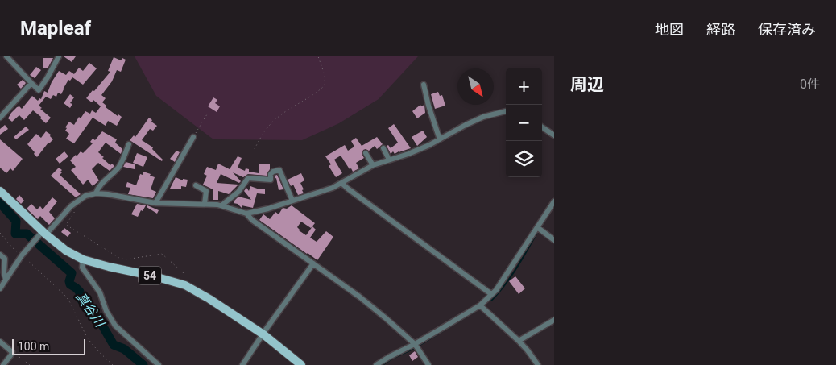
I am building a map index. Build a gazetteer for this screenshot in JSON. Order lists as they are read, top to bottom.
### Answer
{
  "streets": {
    "main road": ["54"]
  },
  "water": ["真谷川"],
  "scale_bar": "100 m",
  "north": "bottom right",
  "page": {
    "header": "Mapleaf",
    "nav": ["地図", "経路", "保存済み"],
    "heading": ["周辺", "0件"],
    "map_buttons": ["+", "−"],
    "scale": "100 m"
  }
}
